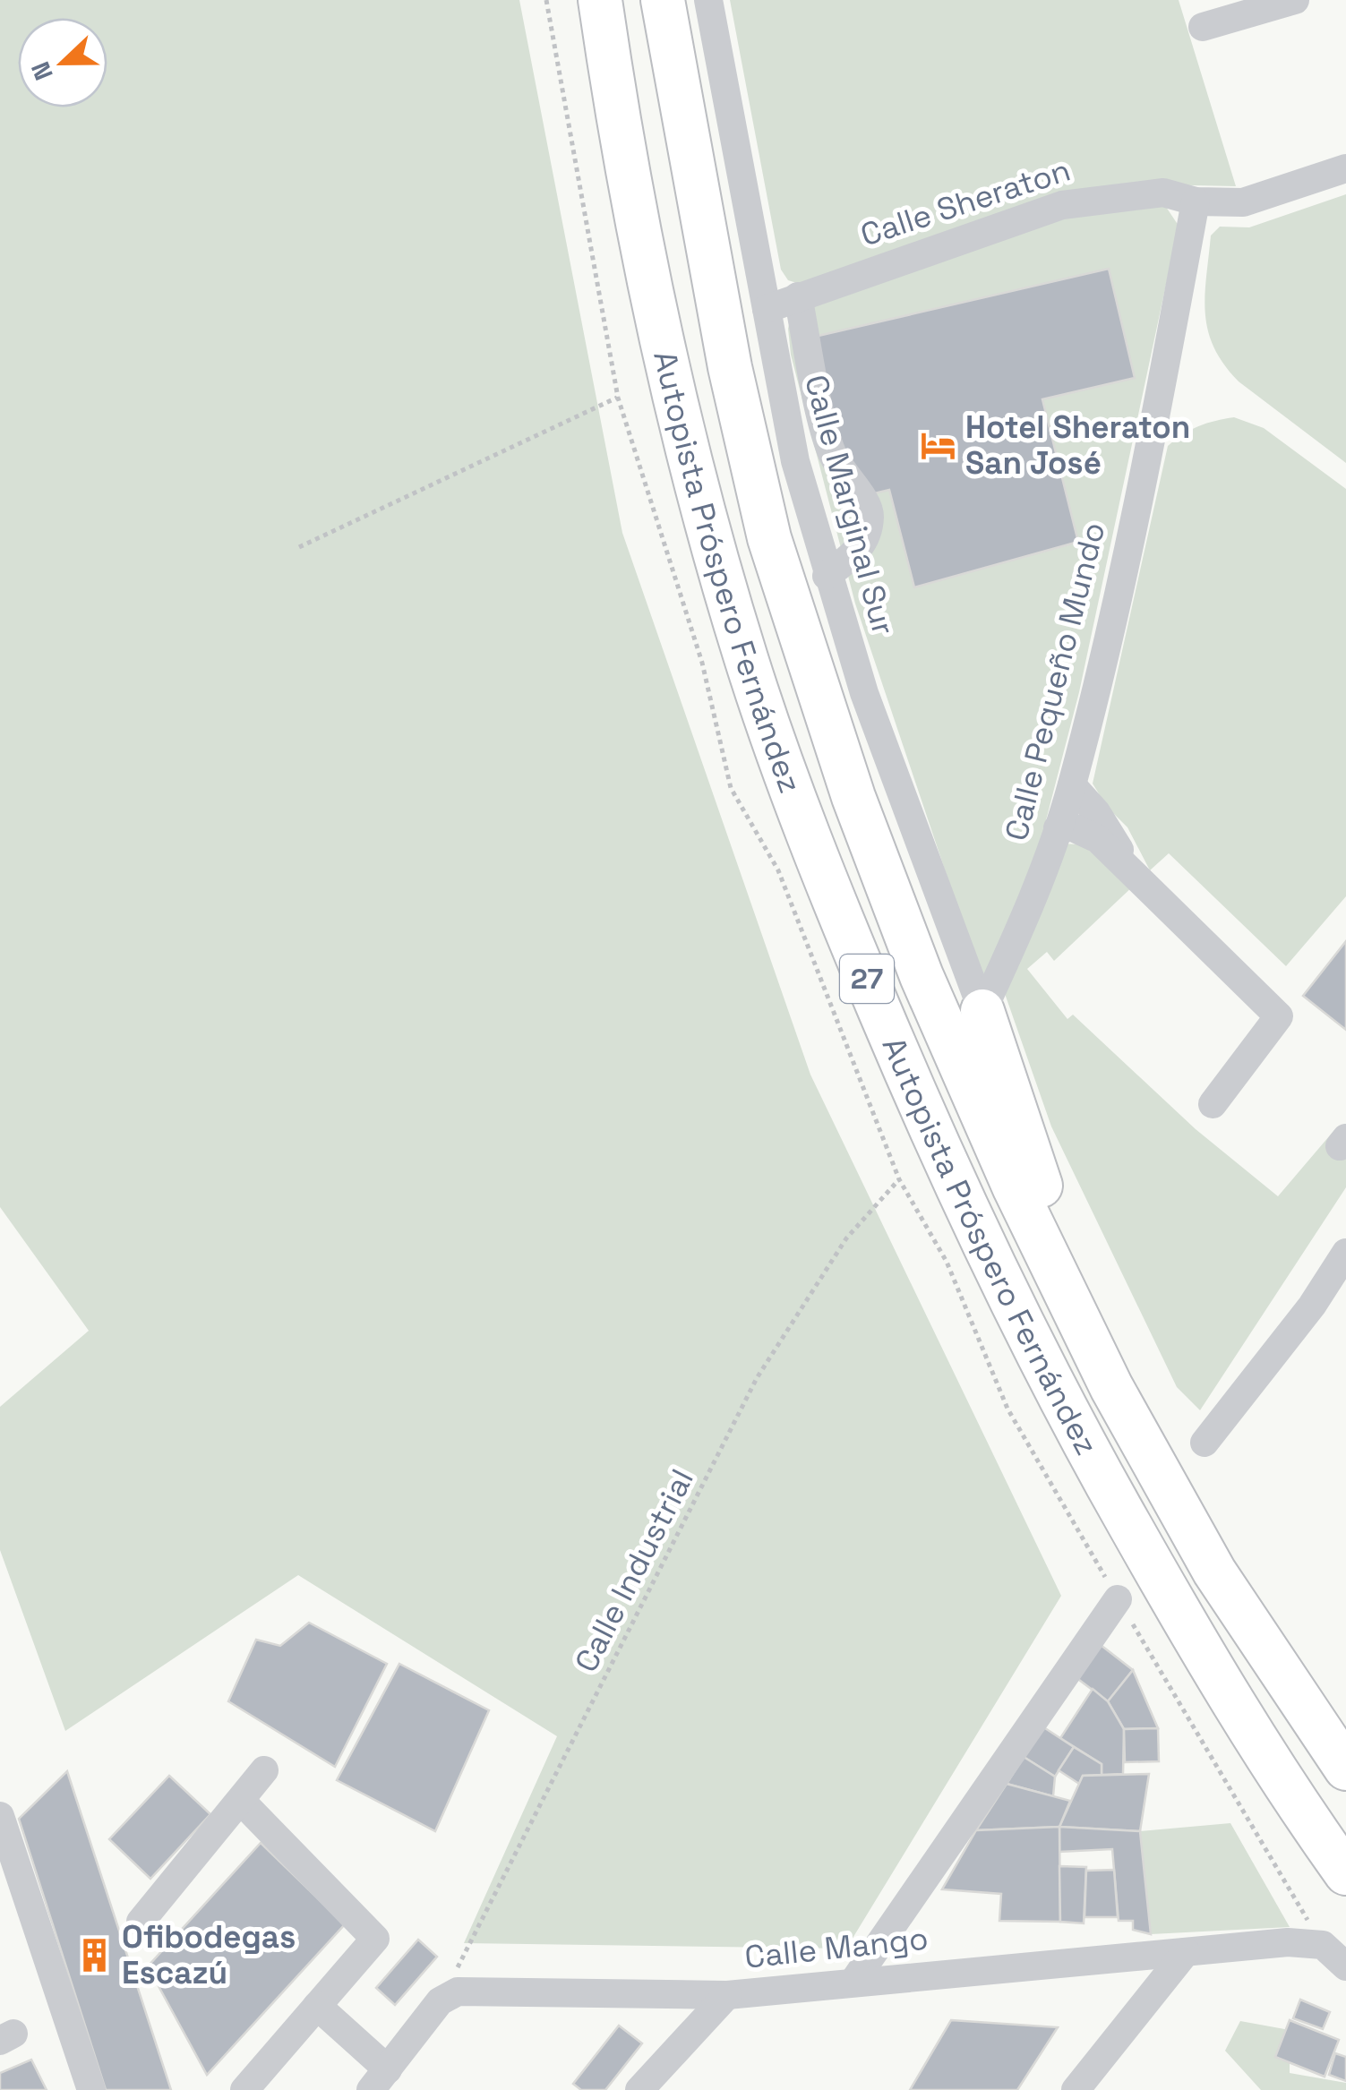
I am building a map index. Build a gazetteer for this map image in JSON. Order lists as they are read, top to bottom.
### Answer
{
  "streets": {
    "highway": ["Autopista Próspero Fernández", "27"],
    "street": [
      "Calle Sheraton",
      "Calle Marginal Sur",
      "Calle Pequeño Mundo",
      "Calle Mango"
    ],
    "path": ["Calle Industrial"]
  },
  "crossings": [
    ["Calle Sheraton", "Calle Marginal Sur"],
    ["Calle Sheraton", "Calle Pequeño Mundo"],
    ["Calle Marginal Sur", "Calle Pequeño Mundo"],
    ["Calle Industrial", "Calle Mango"]
  ],
  "places": {
    "hotel": ["Hotel Sheraton San José"],
    "building": ["Ofibodegas Escazú"]
  },
  "north": "left"
}
